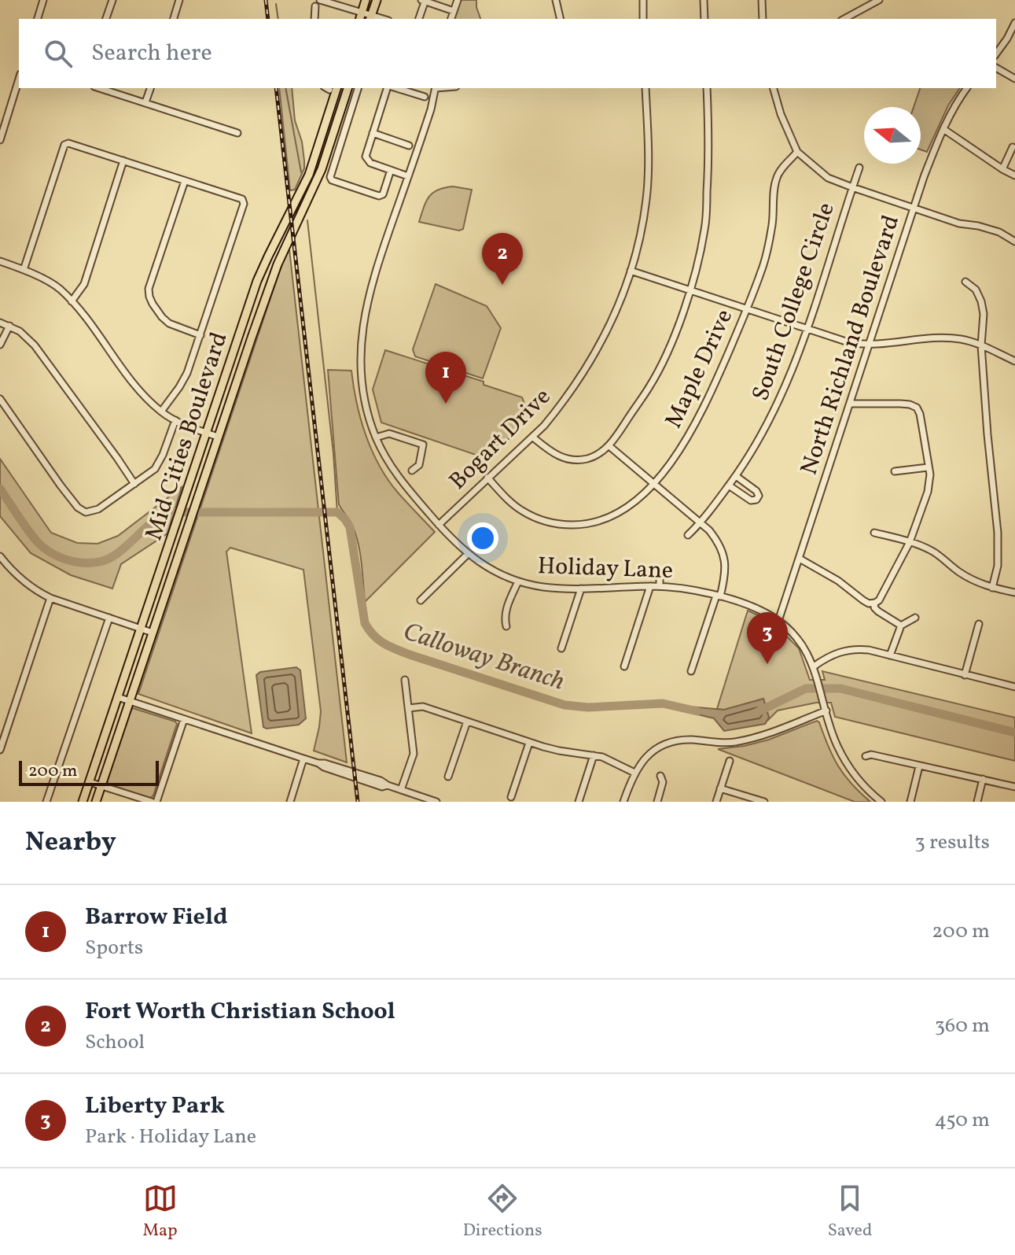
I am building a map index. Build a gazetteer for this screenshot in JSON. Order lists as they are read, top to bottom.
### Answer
{
  "streets": {
    "main road": ["Mid Cities Boulevard"],
    "street": [
      "South College Circle",
      "North Richland Boulevard",
      "Maple Drive",
      "Bogart Drive",
      "Holiday Lane"
    ]
  },
  "crossings": [
    ["North Richland Boulevard", "Holiday Lane"],
    ["Maple Drive", "Bogart Drive"],
    ["Bogart Drive", "Holiday Lane"]
  ],
  "water": ["Calloway Branch"],
  "scale_bar": "200 m",
  "north": "left",
  "page": {
    "search": "Search here",
    "pins": ["2", "1", "3"],
    "scale": "200 m",
    "heading": ["Nearby", "3 results"],
    "list": [
      {
        "mark": "1",
        "name": "Barrow Field",
        "note": "Sports",
        "value": "200 m"
      },
      {
        "mark": "2",
        "name": "Fort Worth Christian School",
        "note": "School",
        "value": "360 m"
      },
      {
        "mark": "3",
        "name": "Liberty Park",
        "note": "Park · Holiday Lane",
        "value": "450 m"
      }
    ],
    "nav": ["Map", "Directions", "Saved"]
  }
}
